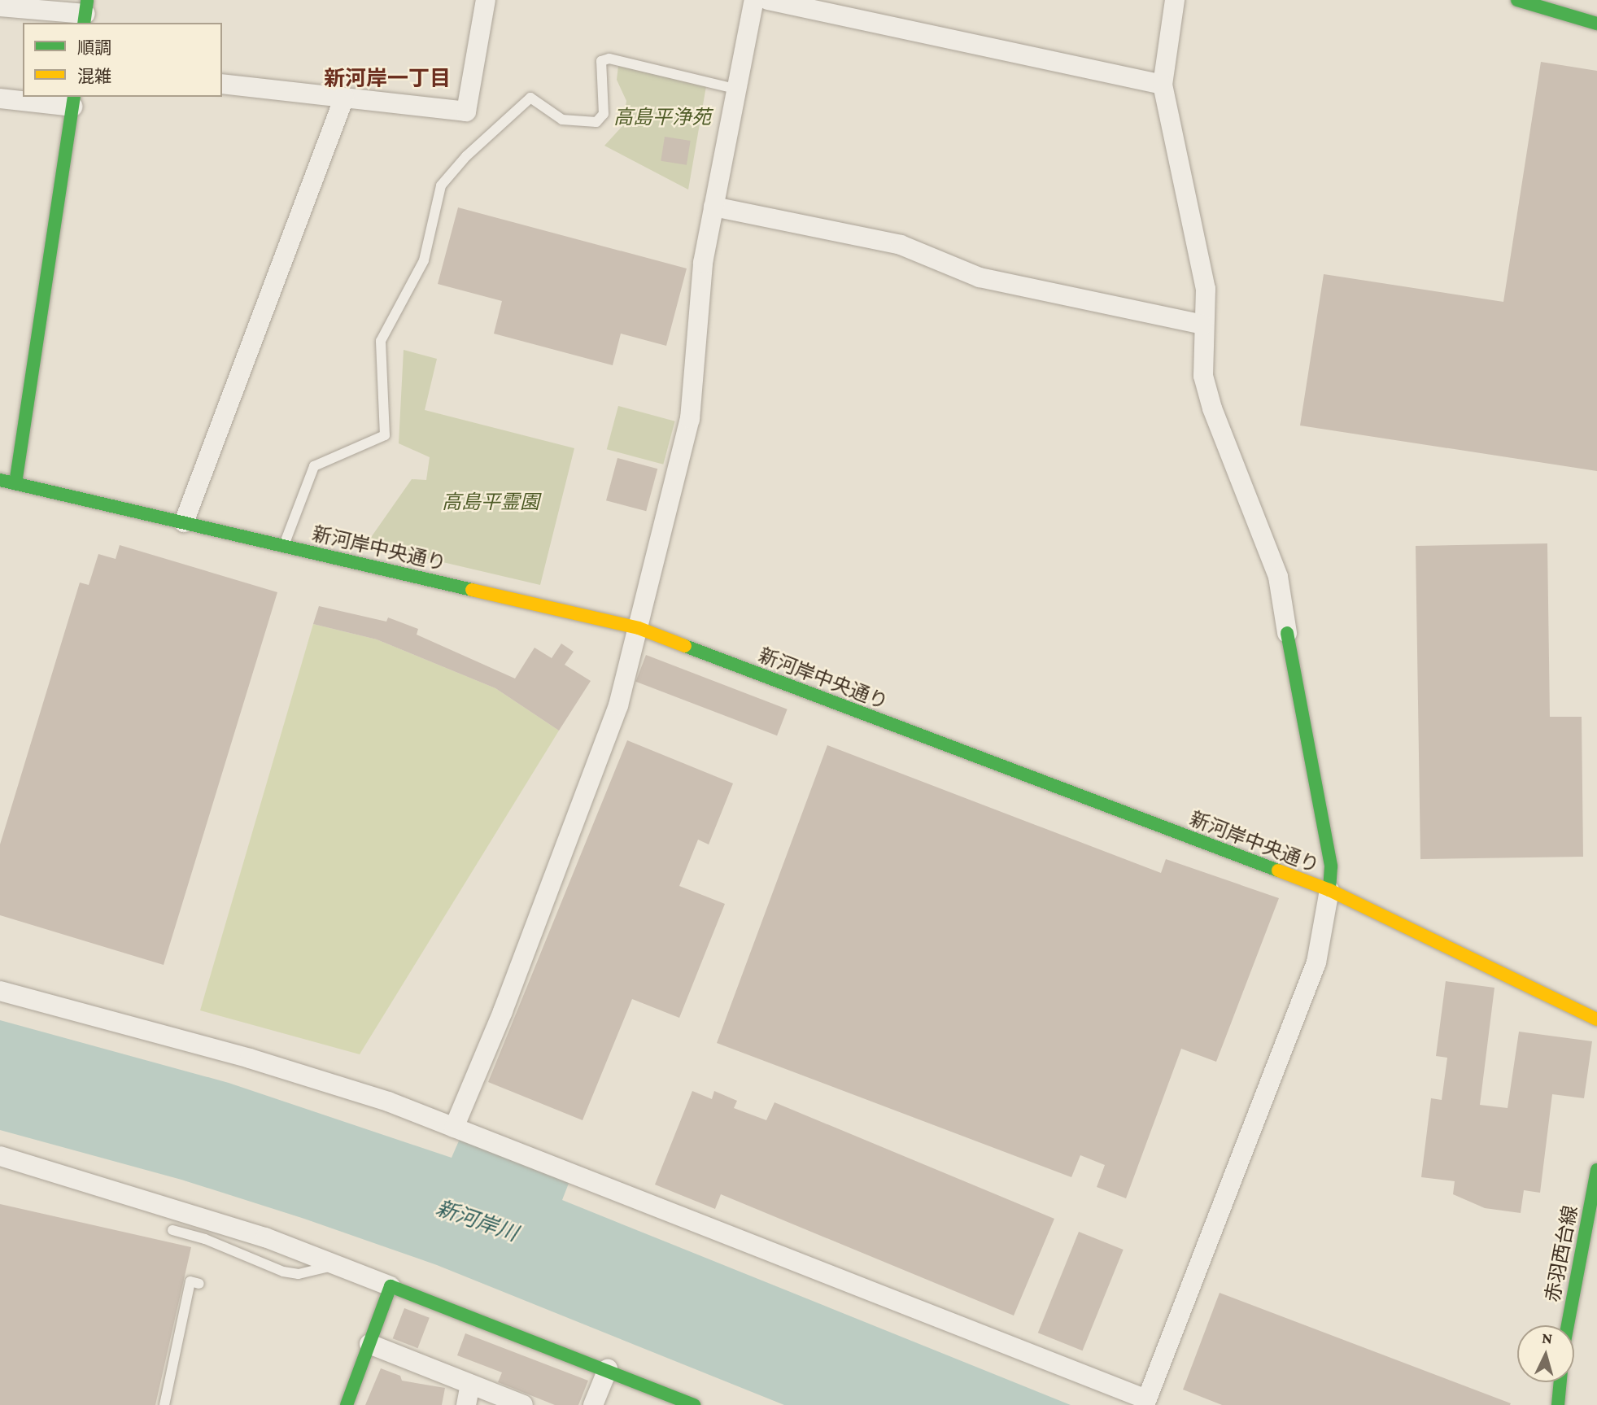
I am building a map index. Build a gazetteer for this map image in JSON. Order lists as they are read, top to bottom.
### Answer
{
  "streets": {
    "street": ["新河岸中央通り", "赤羽西台線"]
  },
  "districts": ["新河岸一丁目"],
  "water": ["新河岸川"],
  "parks": ["高島平浄苑", "高島平霊園"],
  "legend": ["順調", "混雑"],
  "north": "top"
}
